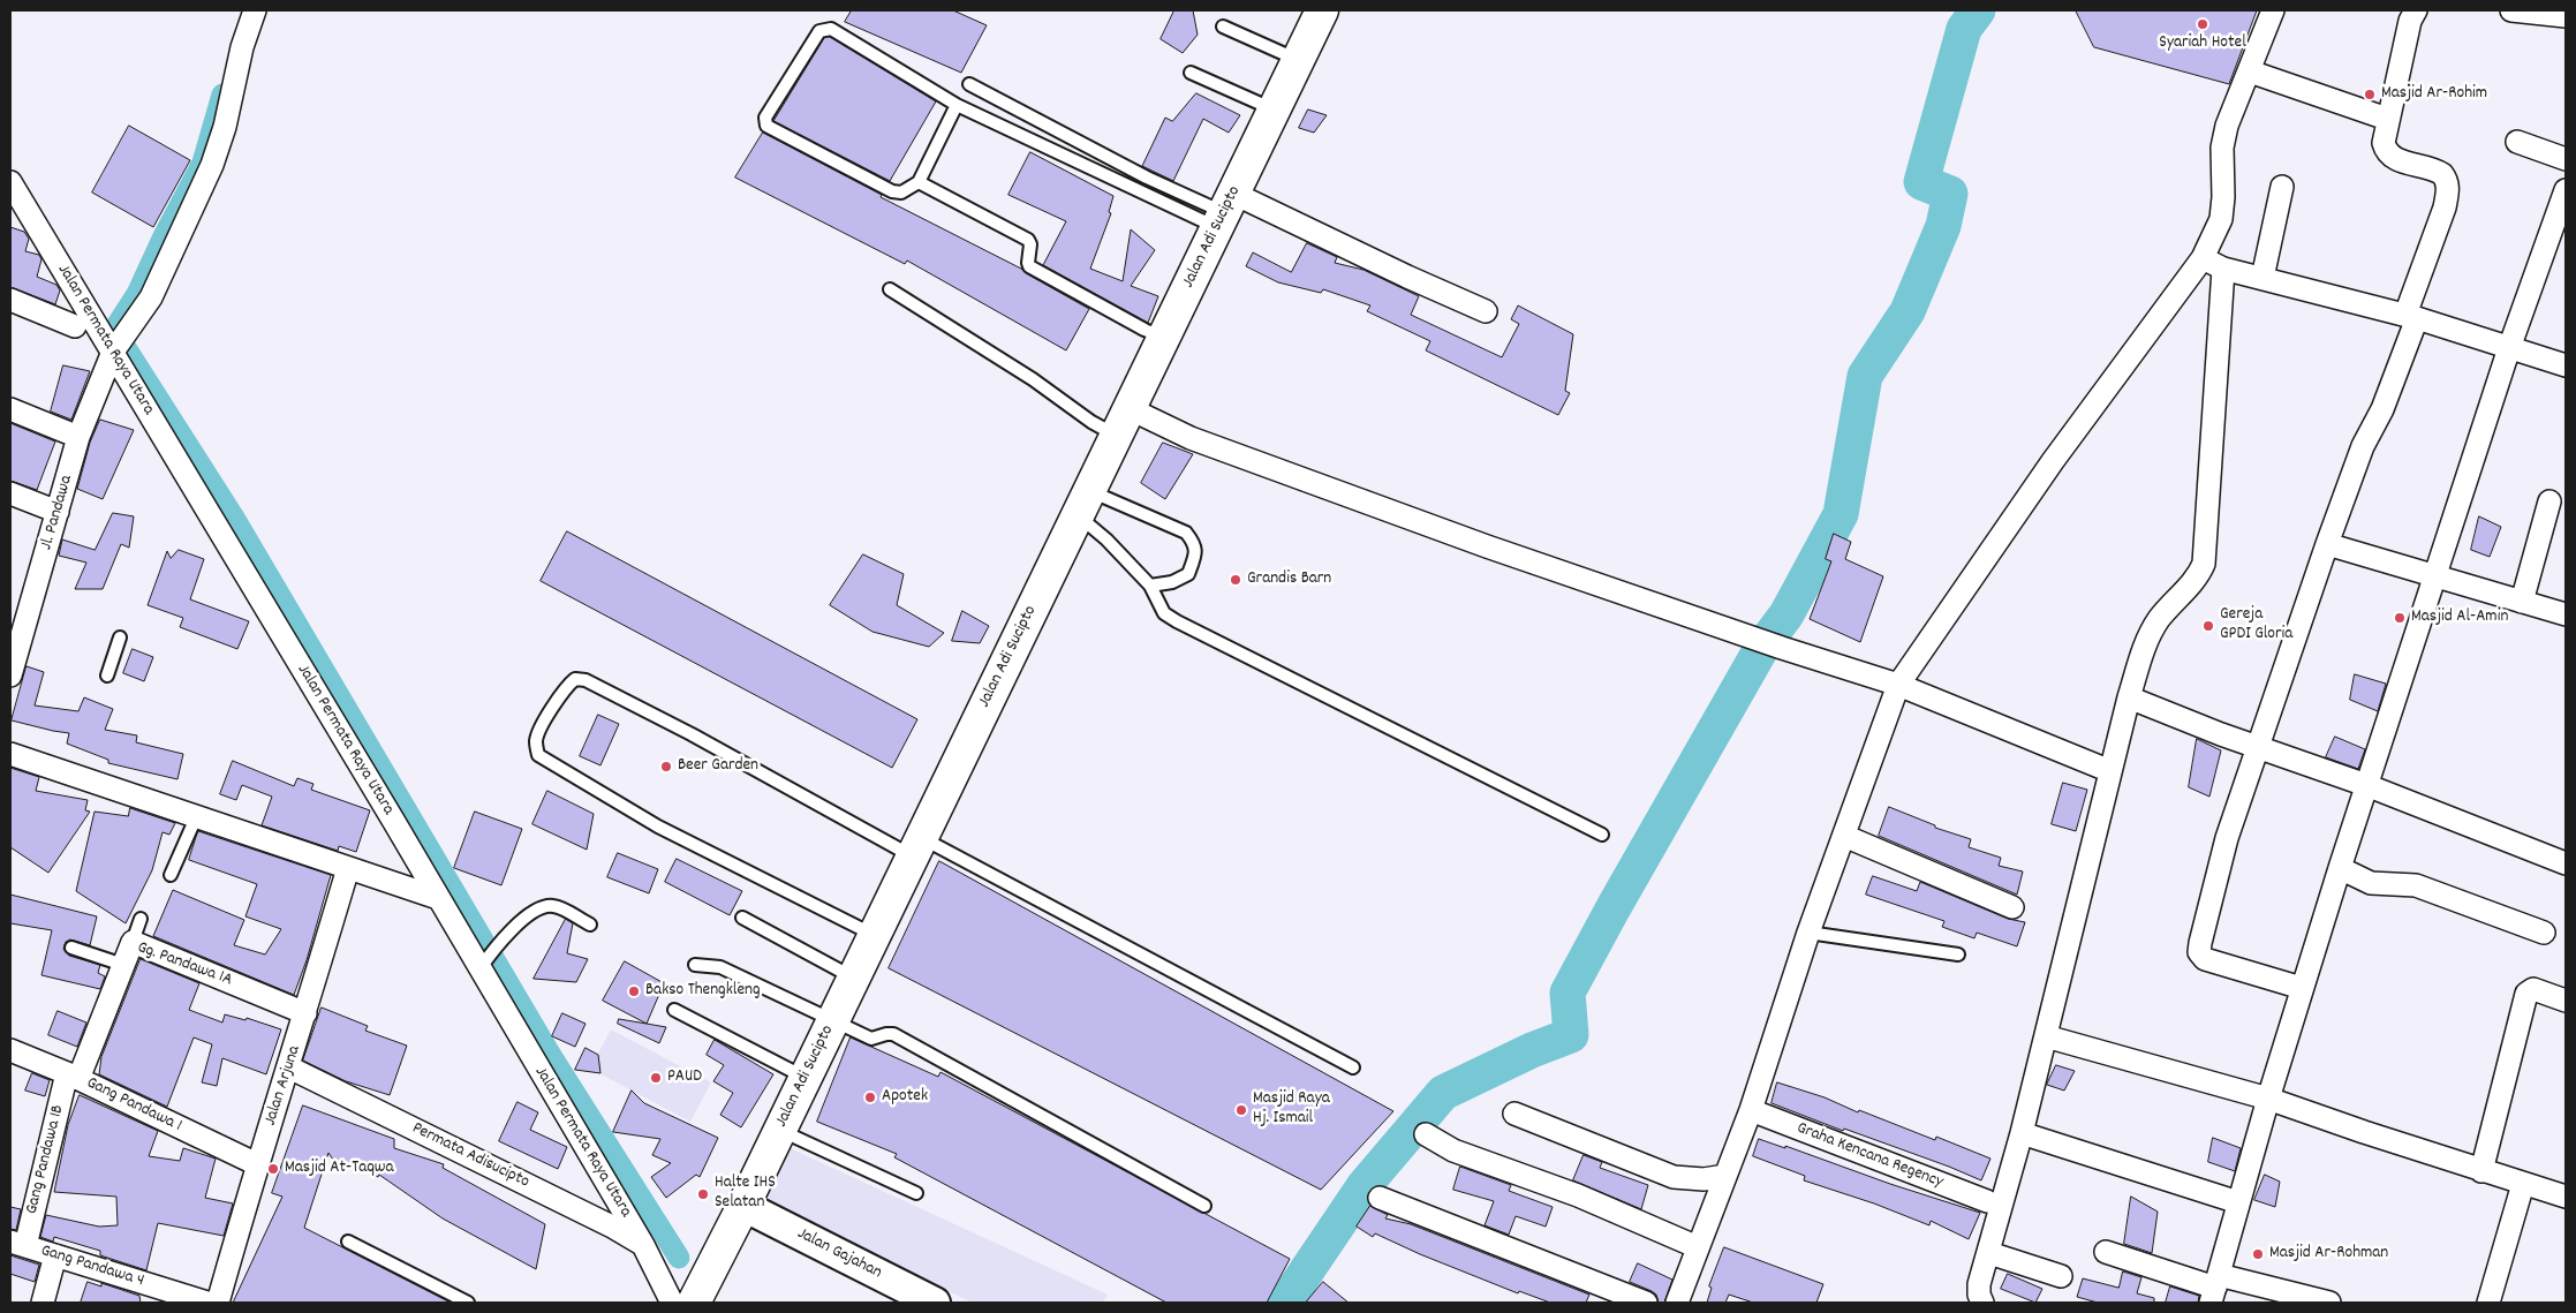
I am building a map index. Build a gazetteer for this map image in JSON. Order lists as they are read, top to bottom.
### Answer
{
  "streets": {
    "highway": ["Jalan Adi Sucipto"],
    "street": [
      "Jalan Permata Raya Utara",
      "Jl. Pandawa",
      "Gg. Pandawa 1A",
      "Jalan Arjuna",
      "Gang Pandawa 1",
      "Permata Adisucipto",
      "Graha Kencana Regency",
      "Gang Pandawa 1B",
      "Jalan Gajahan",
      "Gang Pandawa 4"
    ]
  },
  "crossings": [
    ["Jalan Adi Sucipto", "Jalan Gajahan"],
    ["Jalan Permata Raya Utara", "Jl. Pandawa"],
    ["Jalan Permata Raya Utara", "Permata Adisucipto"],
    ["Gg. Pandawa 1A", "Jalan Arjuna"],
    ["Gg. Pandawa 1A", "Gang Pandawa 1"],
    ["Gg. Pandawa 1A", "Gang Pandawa 1B"],
    ["Jalan Arjuna", "Gang Pandawa 1"],
    ["Gang Pandawa 1", "Gang Pandawa 1B"],
    ["Gang Pandawa 1B", "Gang Pandawa 4"]
  ],
  "places": [
    "Syariah Hotel",
    "Masjid Ar-Rohim",
    "Grandis Barn",
    "Masjid Al-Amin",
    "Gereja GPDI Gloria",
    "Beer Garden",
    "Bakso Thengkleng",
    "PAUD",
    "Apotek",
    "Masjid Raya Hj. Ismail",
    "Masjid At-Taqwa",
    "Halte IHS Selatan",
    "Masjid Ar-Rohman"
  ]
}
